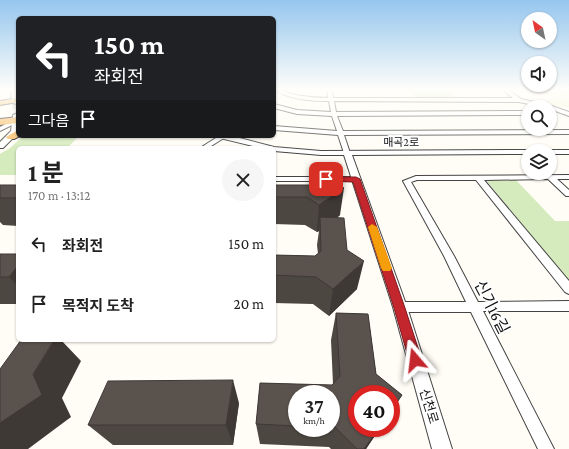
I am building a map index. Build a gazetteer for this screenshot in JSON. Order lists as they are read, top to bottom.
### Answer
{
  "streets": {
    "street": ["매곡2로", "신기16길", "신천로"]
  },
  "crossings": [
    ["매곡2로", "신천로"]
  ],
  "north": "top left",
  "page": {
    "turn": ["150 m", "좌회전"],
    "then": "그다음",
    "heading": ["1 분", "170 m · 13:12"],
    "list": [
      {
        "name": "좌회전",
        "value": "150 m"
      },
      {
        "name": "목적지 도착",
        "value": "20 m"
      }
    ],
    "speed": "37 km/h",
    "limit": "40"
  }
}
